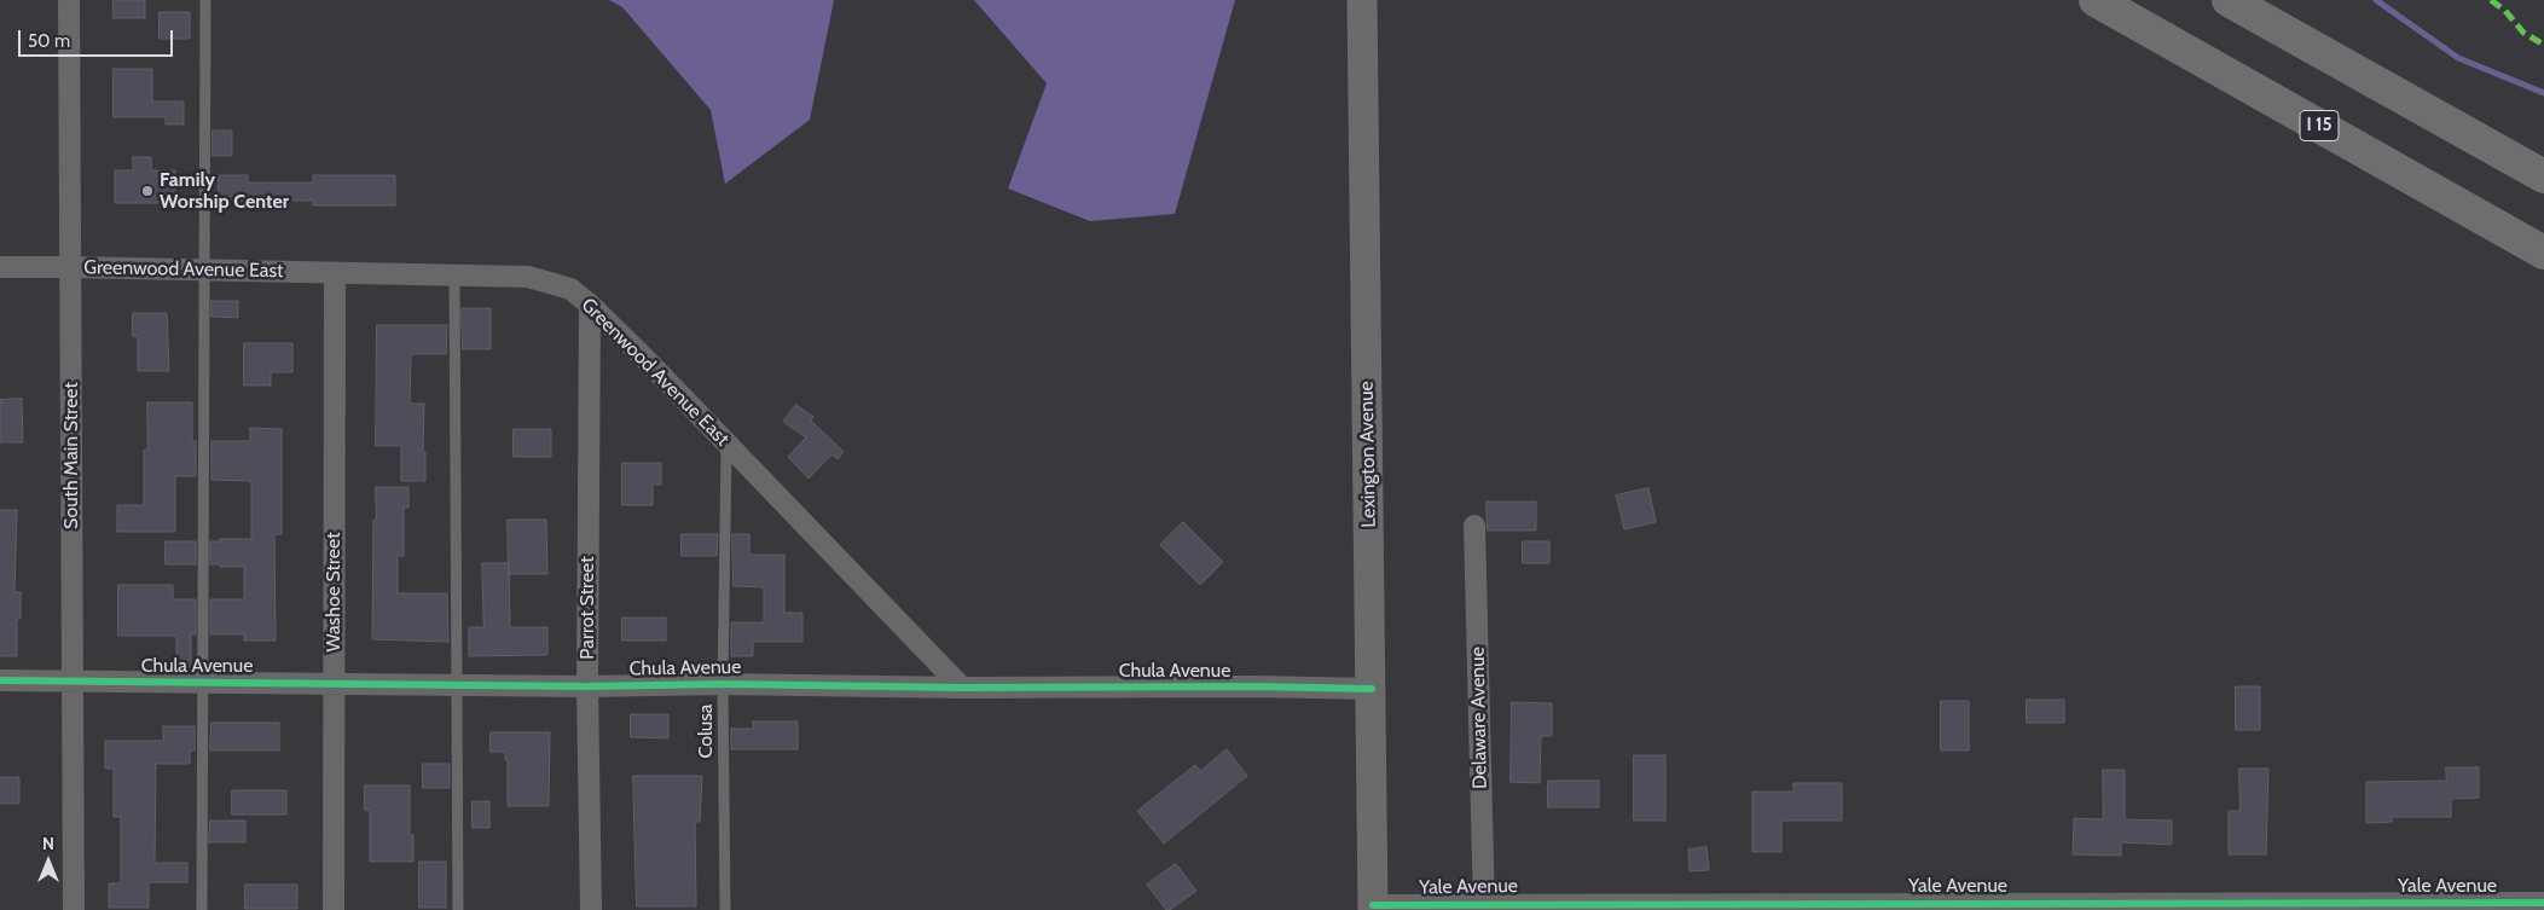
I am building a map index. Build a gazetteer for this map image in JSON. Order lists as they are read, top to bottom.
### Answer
{
  "streets": {
    "highway": ["I 15"],
    "street": [
      "Greenwood Avenue East",
      "Lexington Avenue",
      "South Main Street",
      "Washoe Street",
      "Parrot Street",
      "Chula Avenue",
      "Delaware Avenue",
      "Yale Avenue"
    ],
    "lane": ["Colusa"]
  },
  "crossings": [
    ["Greenwood Avenue East", "South Main Street"],
    ["Greenwood Avenue East", "Washoe Street"],
    ["Greenwood Avenue East", "Parrot Street"],
    ["Greenwood Avenue East", "Chula Avenue"],
    ["Greenwood Avenue East", "Colusa"],
    ["Lexington Avenue", "Chula Avenue"],
    ["Lexington Avenue", "Yale Avenue"],
    ["South Main Street", "Chula Avenue"],
    ["Washoe Street", "Chula Avenue"],
    ["Parrot Street", "Chula Avenue"],
    ["Chula Avenue", "Colusa"],
    ["Delaware Avenue", "Yale Avenue"]
  ],
  "places": ["Family Worship Center"],
  "scale_bar": "50 m",
  "north": "top"
}
